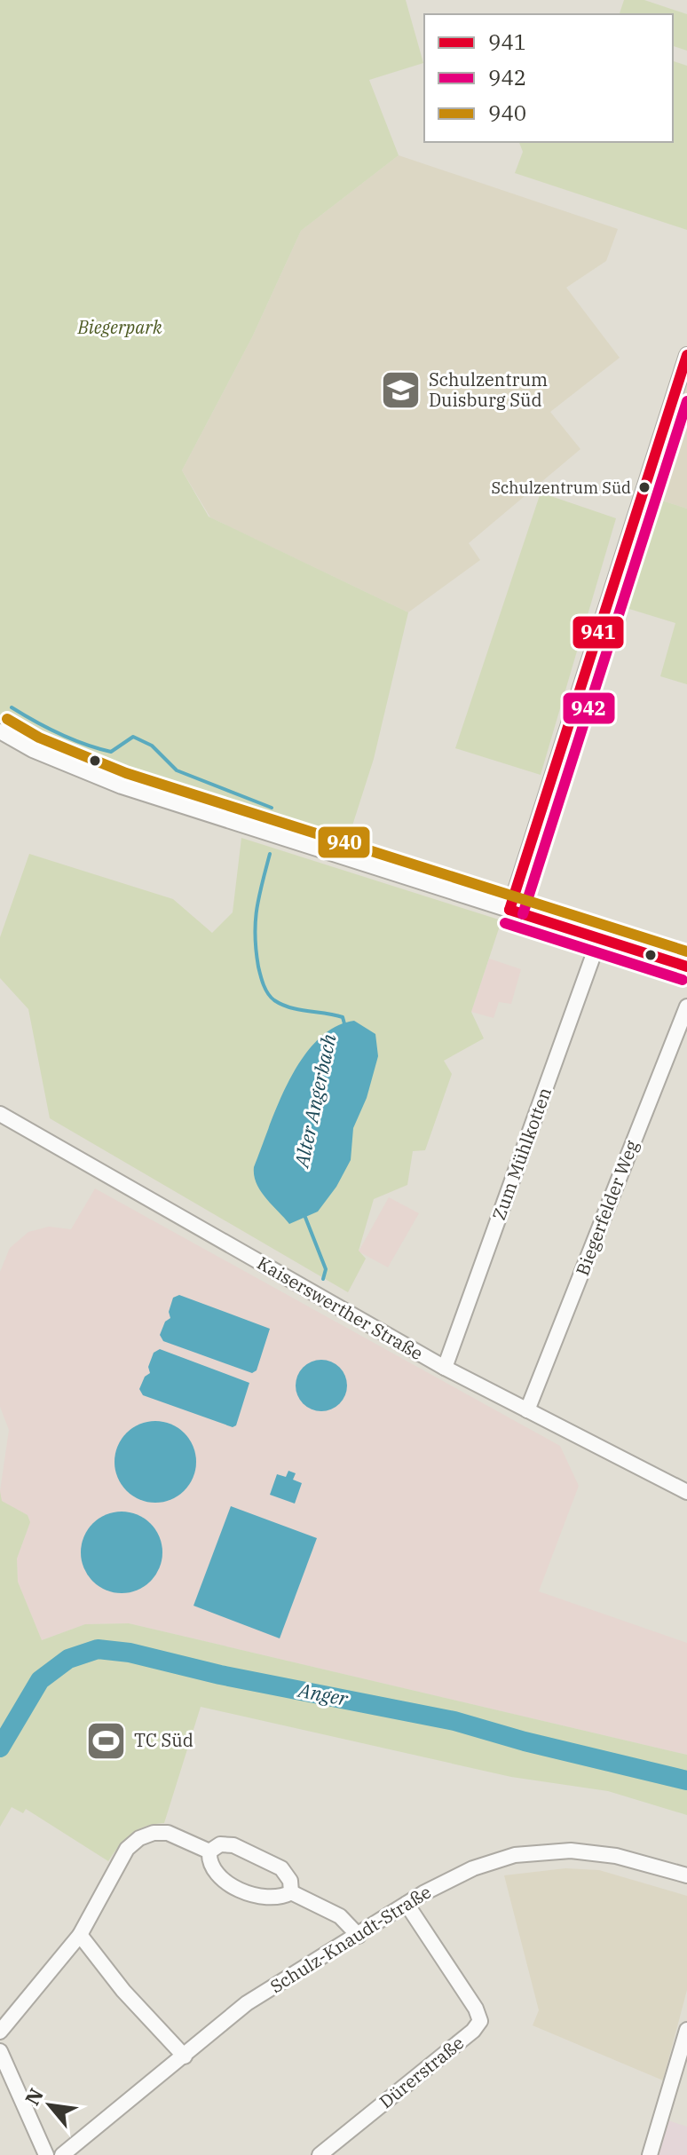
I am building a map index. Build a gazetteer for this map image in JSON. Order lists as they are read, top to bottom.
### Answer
{
  "streets": {
    "street": [
      "Zum Mühlkotten",
      "Biegerfelder Weg",
      "Kaiserswerther Straße",
      "Schulz-Knaudt-Straße",
      "Dürerstraße"
    ]
  },
  "crossings": [
    ["Zum Mühlkotten", "Kaiserswerther Straße"],
    ["Biegerfelder Weg", "Kaiserswerther Straße"],
    ["Schulz-Knaudt-Straße", "Dürerstraße"]
  ],
  "water": ["Alter Angerbach", "Anger"],
  "parks": ["Biegerpark"],
  "places": {
    "school or university": ["Schulzentrum Duisburg Süd"],
    "other": ["Schulzentrum Süd"],
    "sports": ["TC Süd"]
  },
  "lines": ["transit line 941", "transit line 942", "transit line 940"],
  "legend": ["941", "942", "940"],
  "north": "top left"
}
